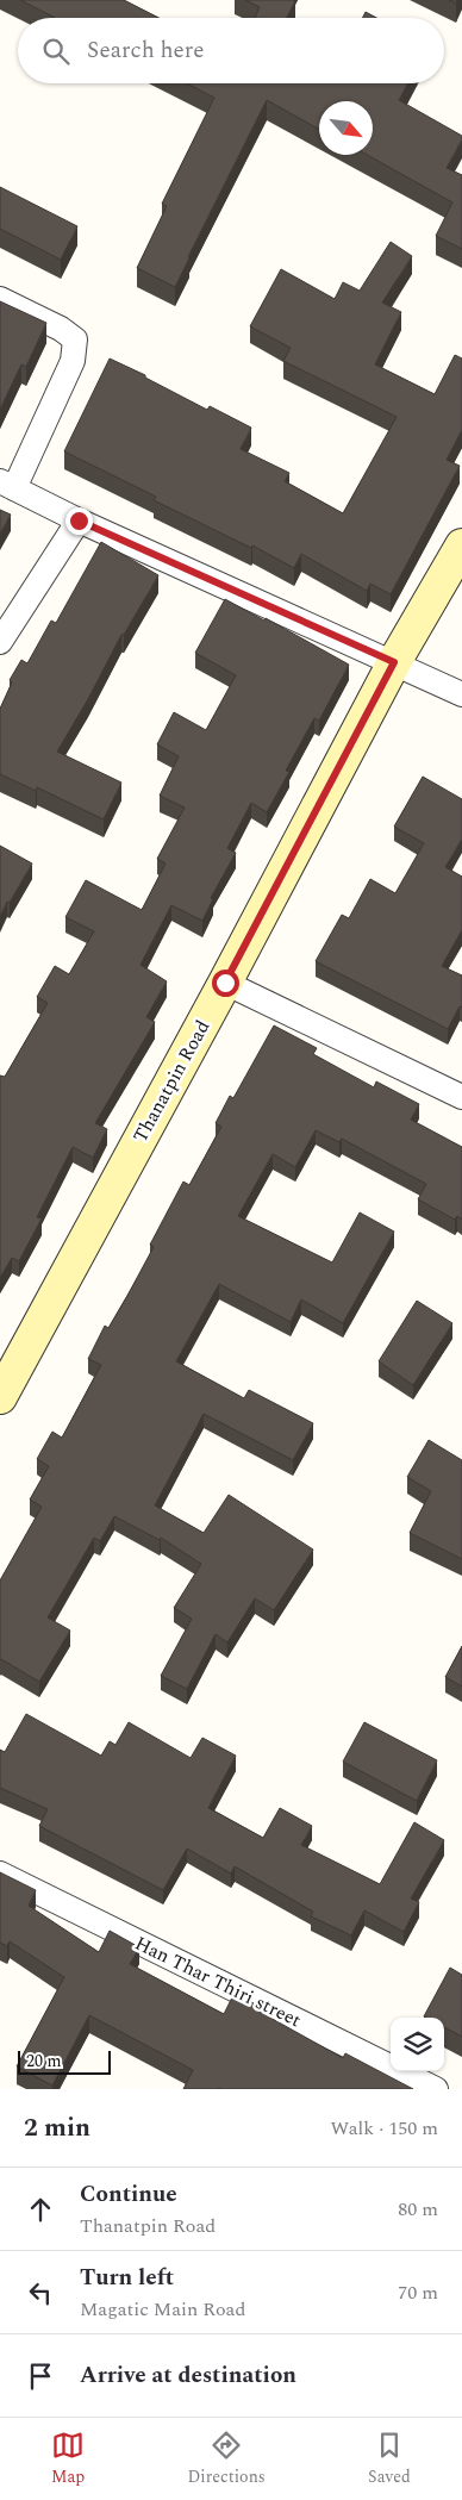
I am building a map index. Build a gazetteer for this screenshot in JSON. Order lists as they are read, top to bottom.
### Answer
{
  "streets": {
    "main road": ["Thanatpin Road"],
    "street": ["Han Thar Thiri street"]
  },
  "scale_bar": "20 m",
  "north": "bottom right",
  "page": {
    "search": "Search here",
    "scale": "20 m",
    "heading": ["2 min", "Walk · 150 m"],
    "list": [
      ["Continue", "Thanatpin Road", "80 m"],
      ["Turn left", "Magatic Main Road", "70 m"],
      "Arrive at destination"
    ],
    "nav": ["Map", "Directions", "Saved"]
  }
}
